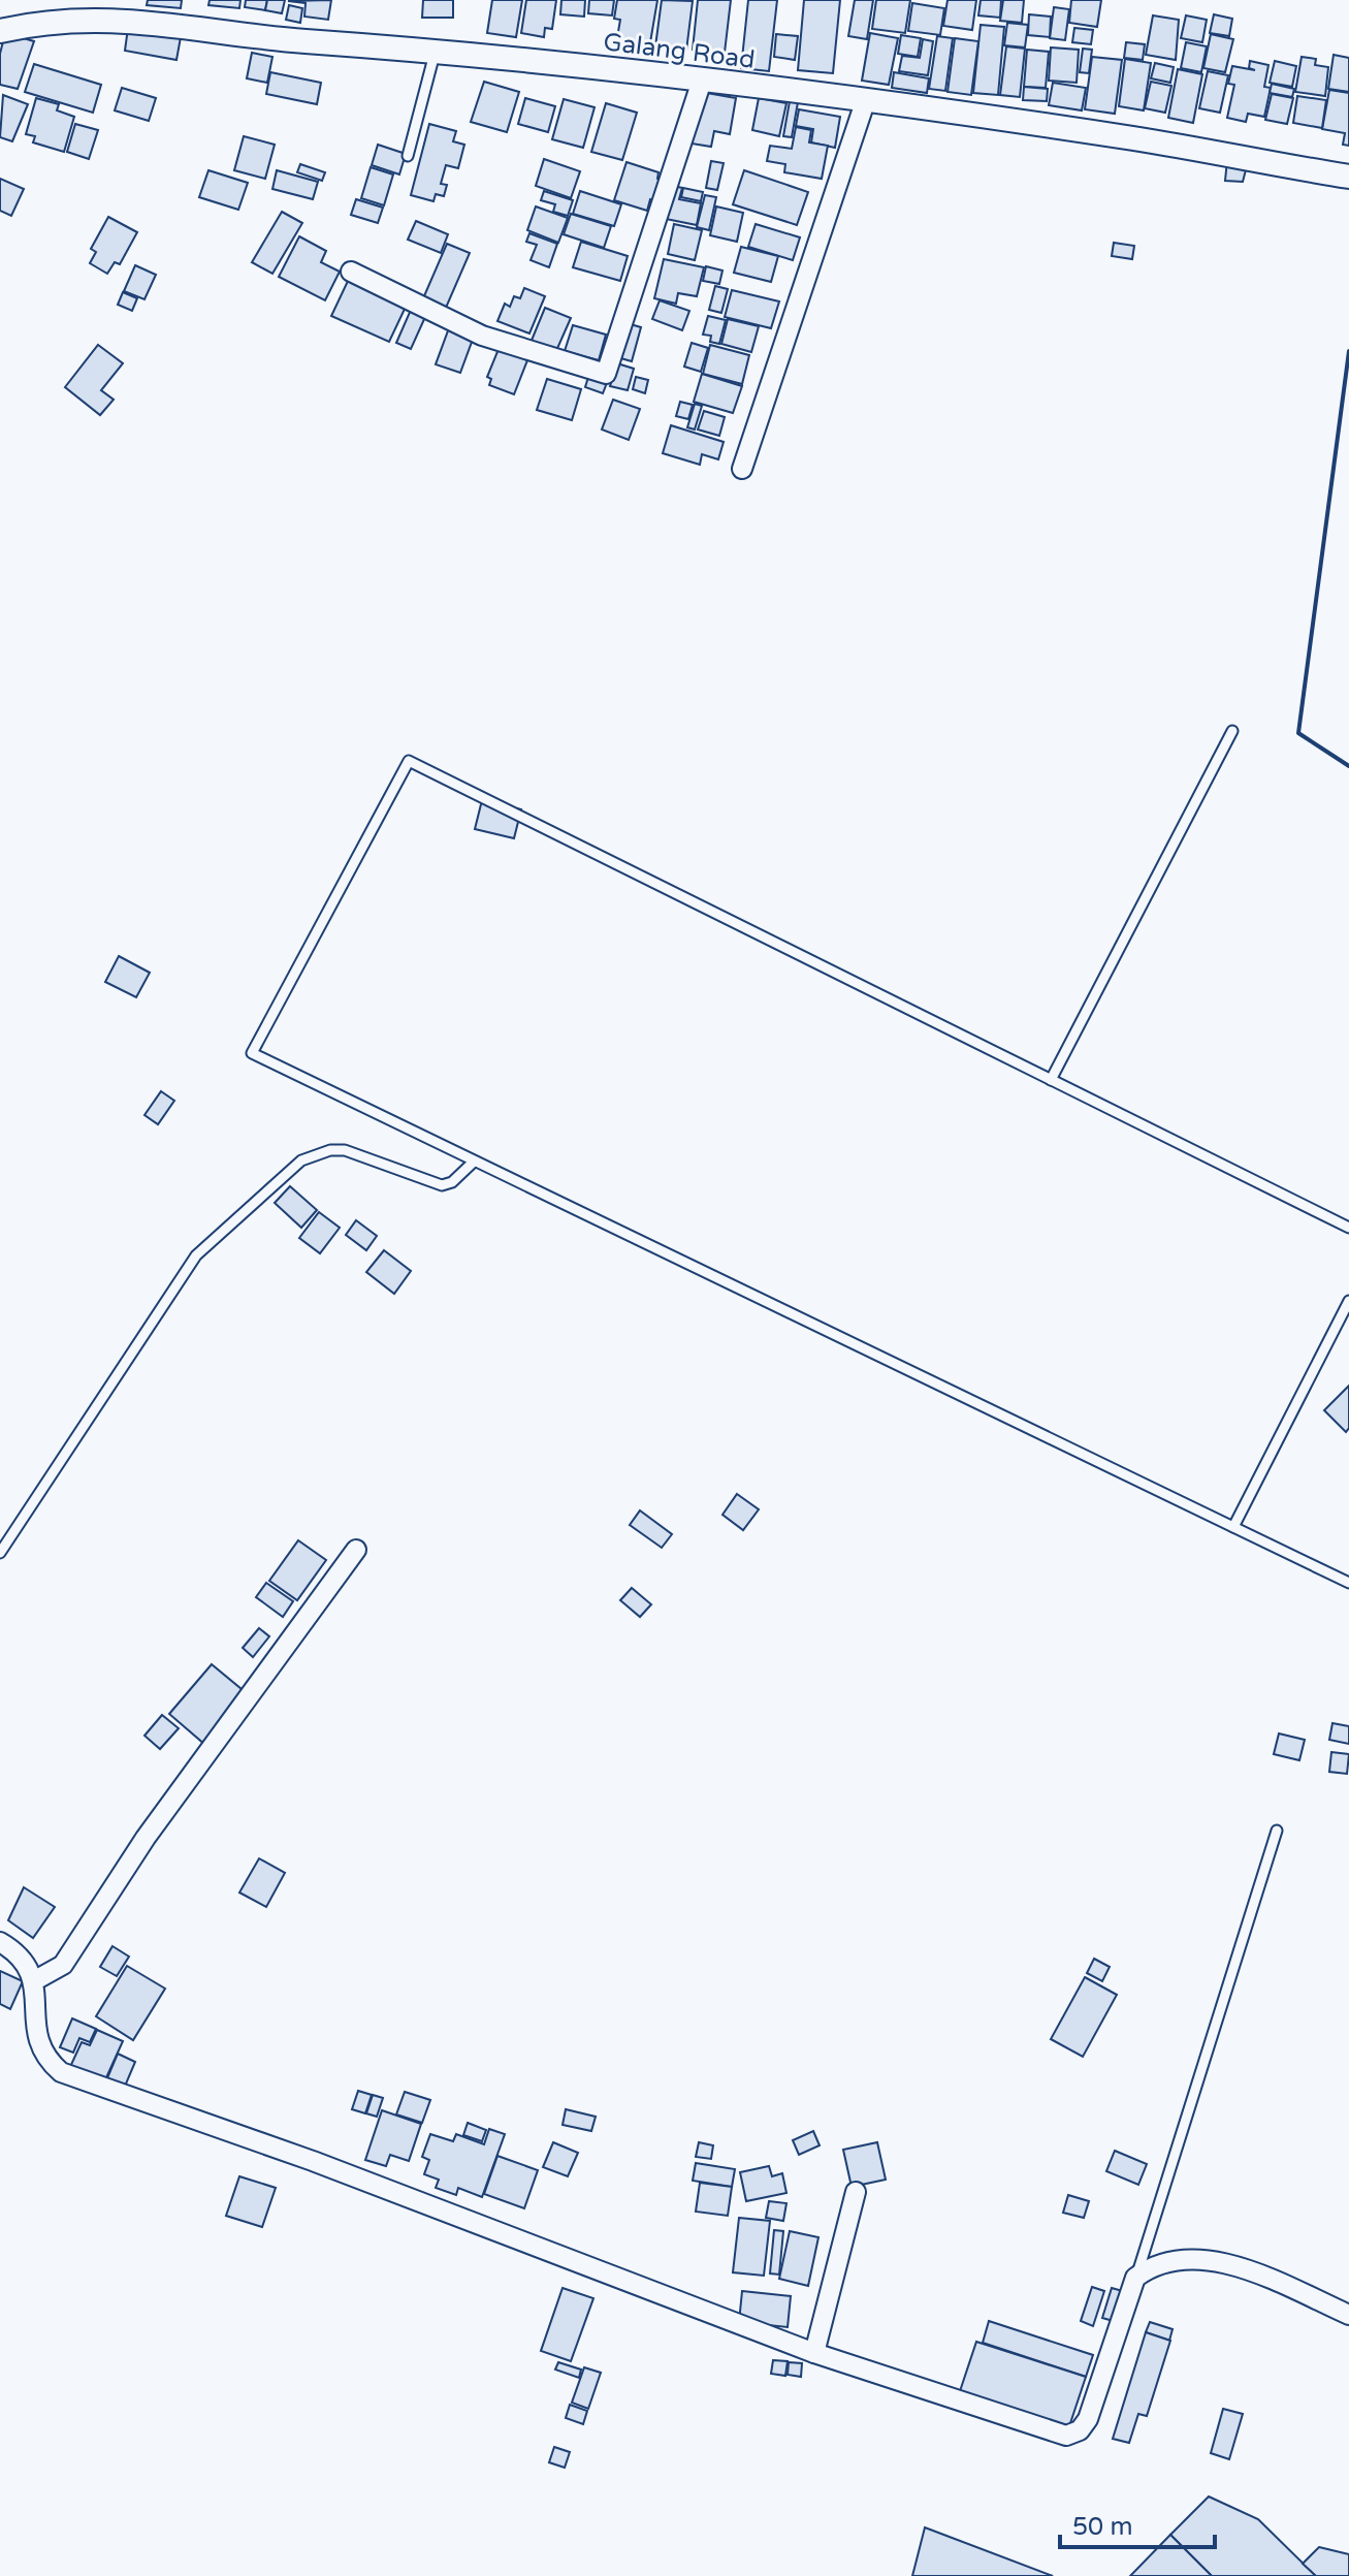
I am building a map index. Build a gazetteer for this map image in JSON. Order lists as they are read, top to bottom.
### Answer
{
  "streets": {
    "street": ["Galang Road"]
  },
  "scale_bar": "50 m"
}
